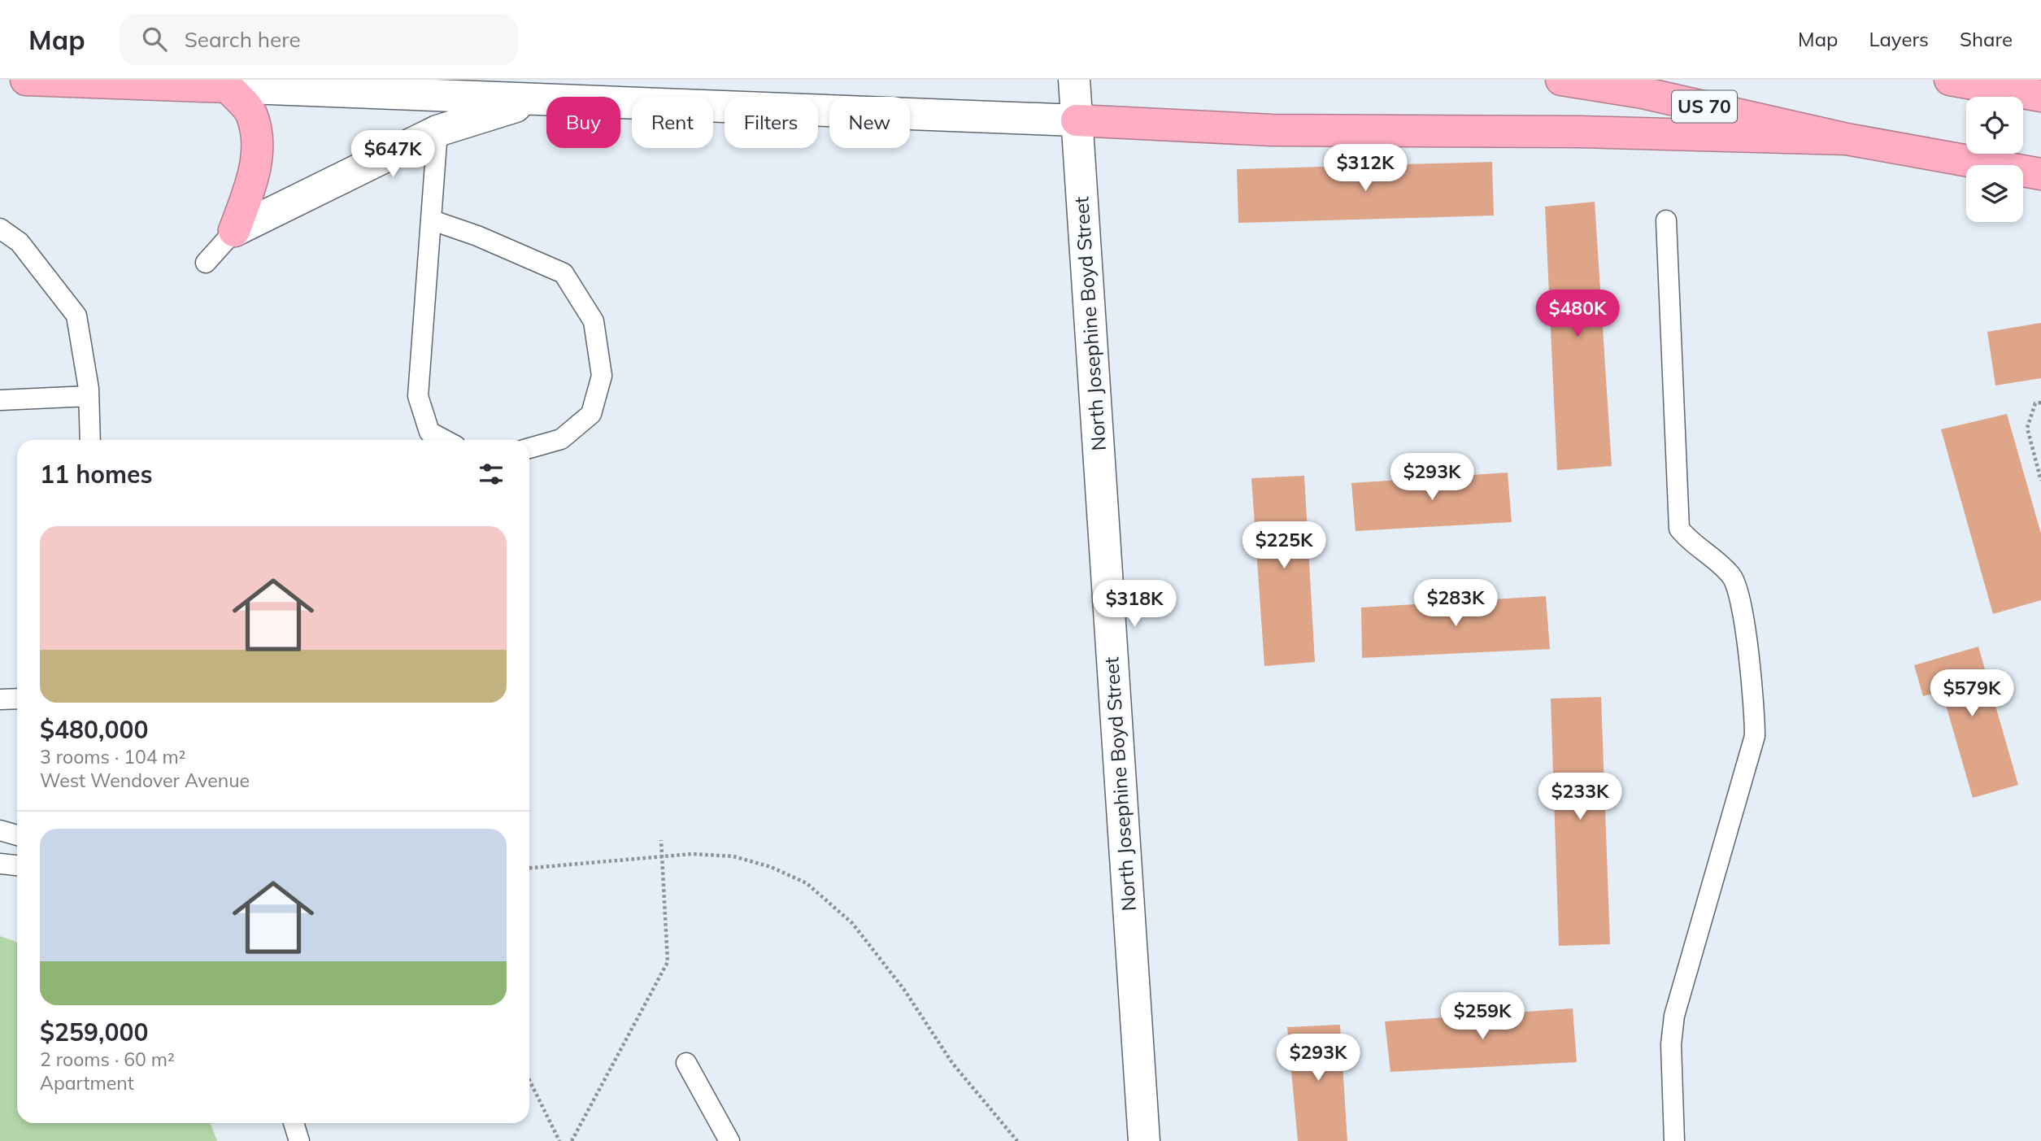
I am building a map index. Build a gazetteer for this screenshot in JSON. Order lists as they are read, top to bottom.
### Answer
{
  "streets": {
    "highway": ["US 70"],
    "main road": ["North Josephine Boyd Street"]
  },
  "page": {
    "header": "Map",
    "search": "Search here",
    "nav": ["Map", "Layers", "Share"],
    "chip": [
      "Buy",
      "Rent",
      "Filters",
      "New"
    ],
    "price": [
      "$647K",
      "$312K",
      "$480K",
      "$293K",
      "$225K",
      "$283K",
      "$318K",
      "$579K",
      "$233K",
      "$259K",
      "$293K"
    ],
    "heading": "11 homes",
    "list": [
      {
        "name": "$480,000",
        "note": "3 rooms · 104 m² · West Wendover Avenue"
      },
      {
        "name": "$259,000",
        "note": "2 rooms · 60 m² · Apartment"
      }
    ]
  }
}
